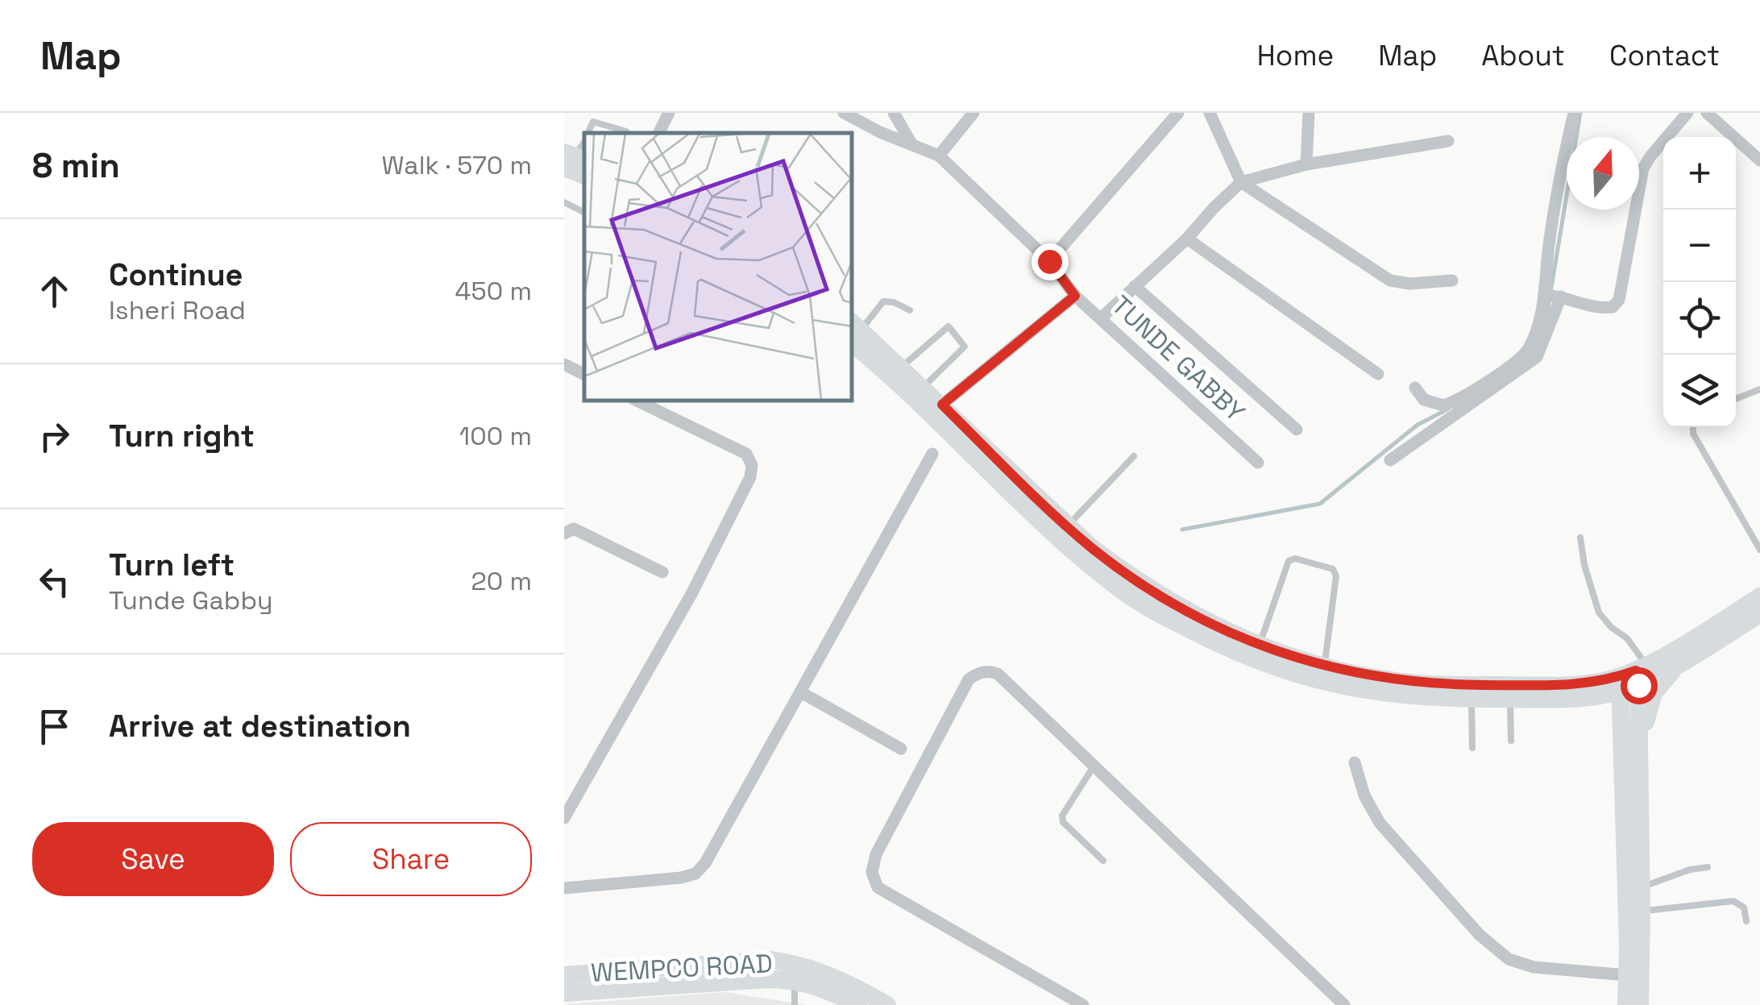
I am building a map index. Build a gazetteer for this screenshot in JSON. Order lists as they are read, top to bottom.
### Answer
{
  "streets": {
    "main road": ["WEMPCO ROAD"],
    "street": ["TUNDE GABBY"]
  },
  "north": "top",
  "page": {
    "header": "Map",
    "nav": [
      "Home",
      "Map",
      "About",
      "Contact"
    ],
    "heading": ["8 min", "Walk · 570 m"],
    "map_buttons": ["+", "−"],
    "list": [
      ["Continue", "Isheri Road", "450 m"],
      ["Turn right", "100 m"],
      ["Turn left", "Tunde Gabby", "20 m"],
      "Arrive at destination"
    ],
    "buttons": ["Save", "Share"]
  }
}
